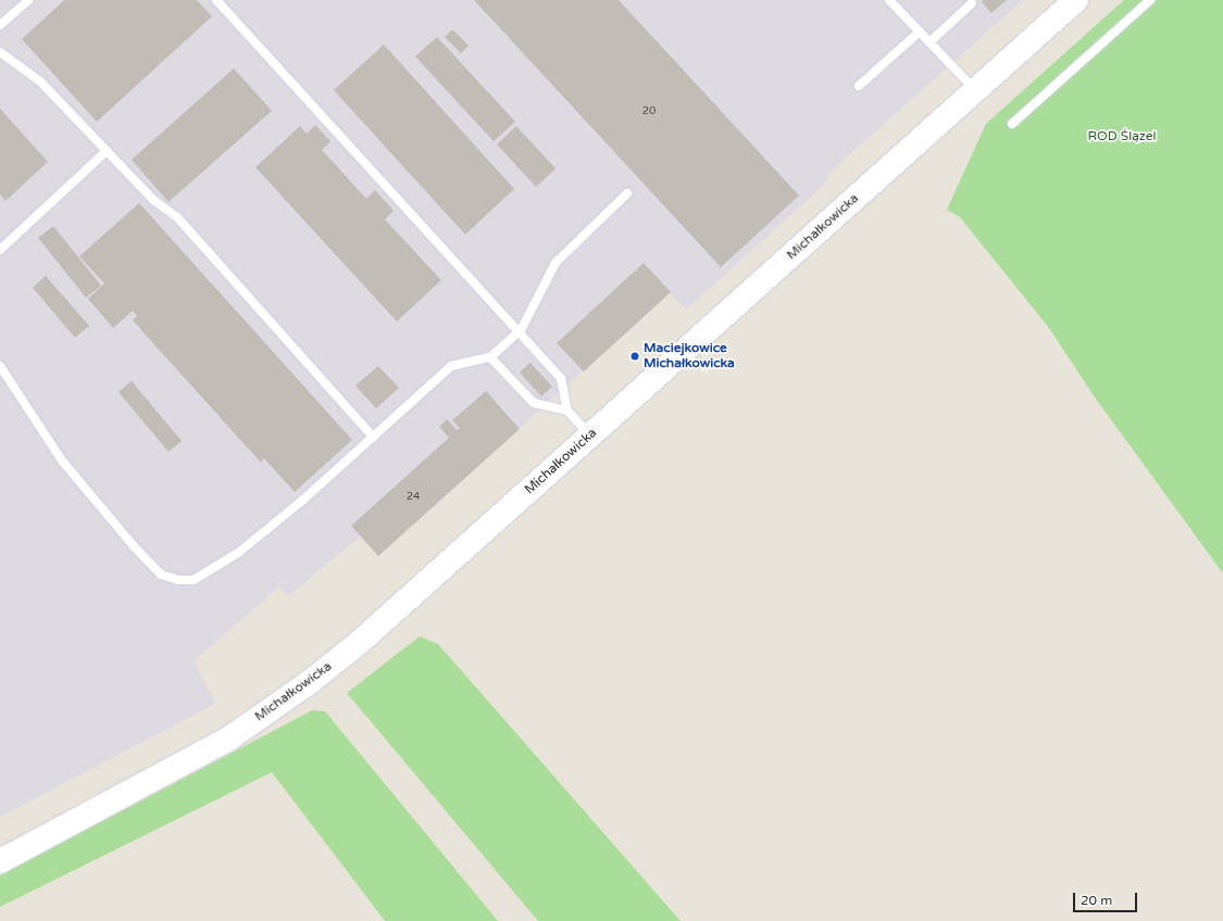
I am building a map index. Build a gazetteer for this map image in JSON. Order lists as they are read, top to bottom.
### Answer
{
  "streets": {
    "street": ["Michałkowicka"]
  },
  "parks": ["ROD Ślązel"],
  "places": ["Maciejkowice Michałkowicka"],
  "house_numbers": ["20", "24"],
  "scale_bar": "20 m"
}
